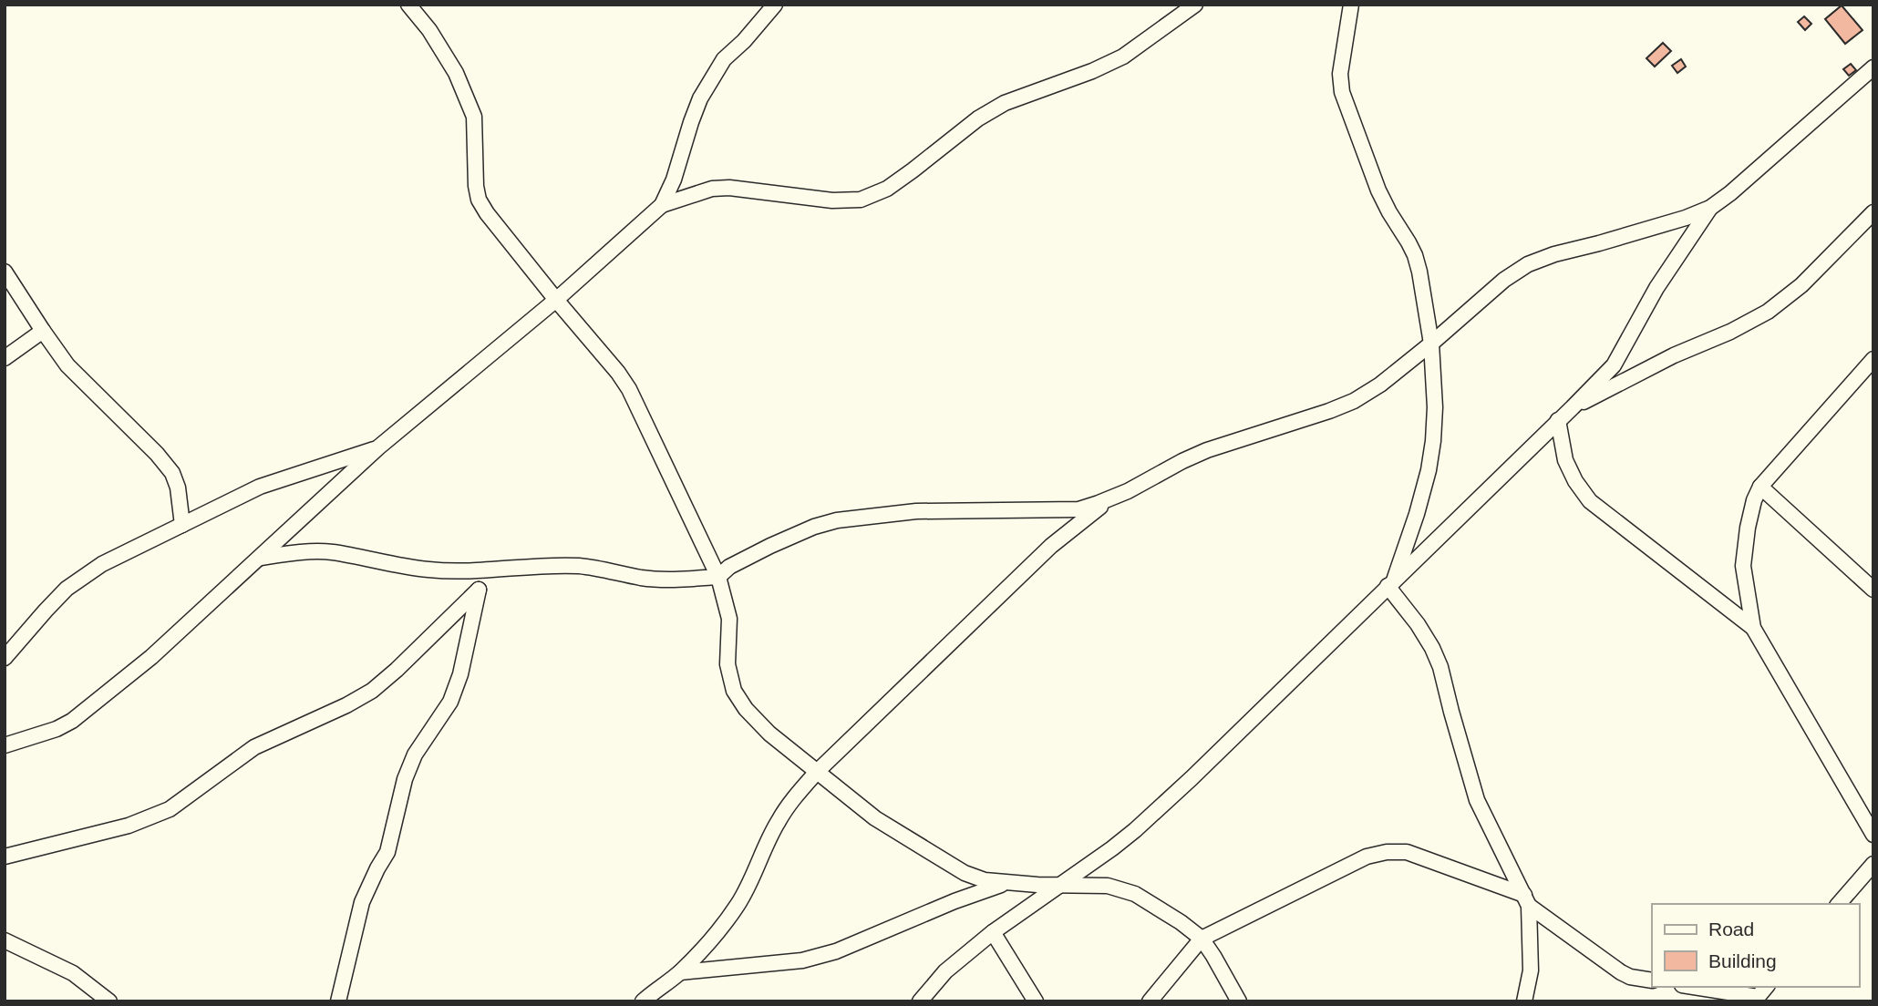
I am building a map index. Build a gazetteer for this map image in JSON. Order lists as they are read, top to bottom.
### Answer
{
  "legend": ["Road", "Building"]
}
